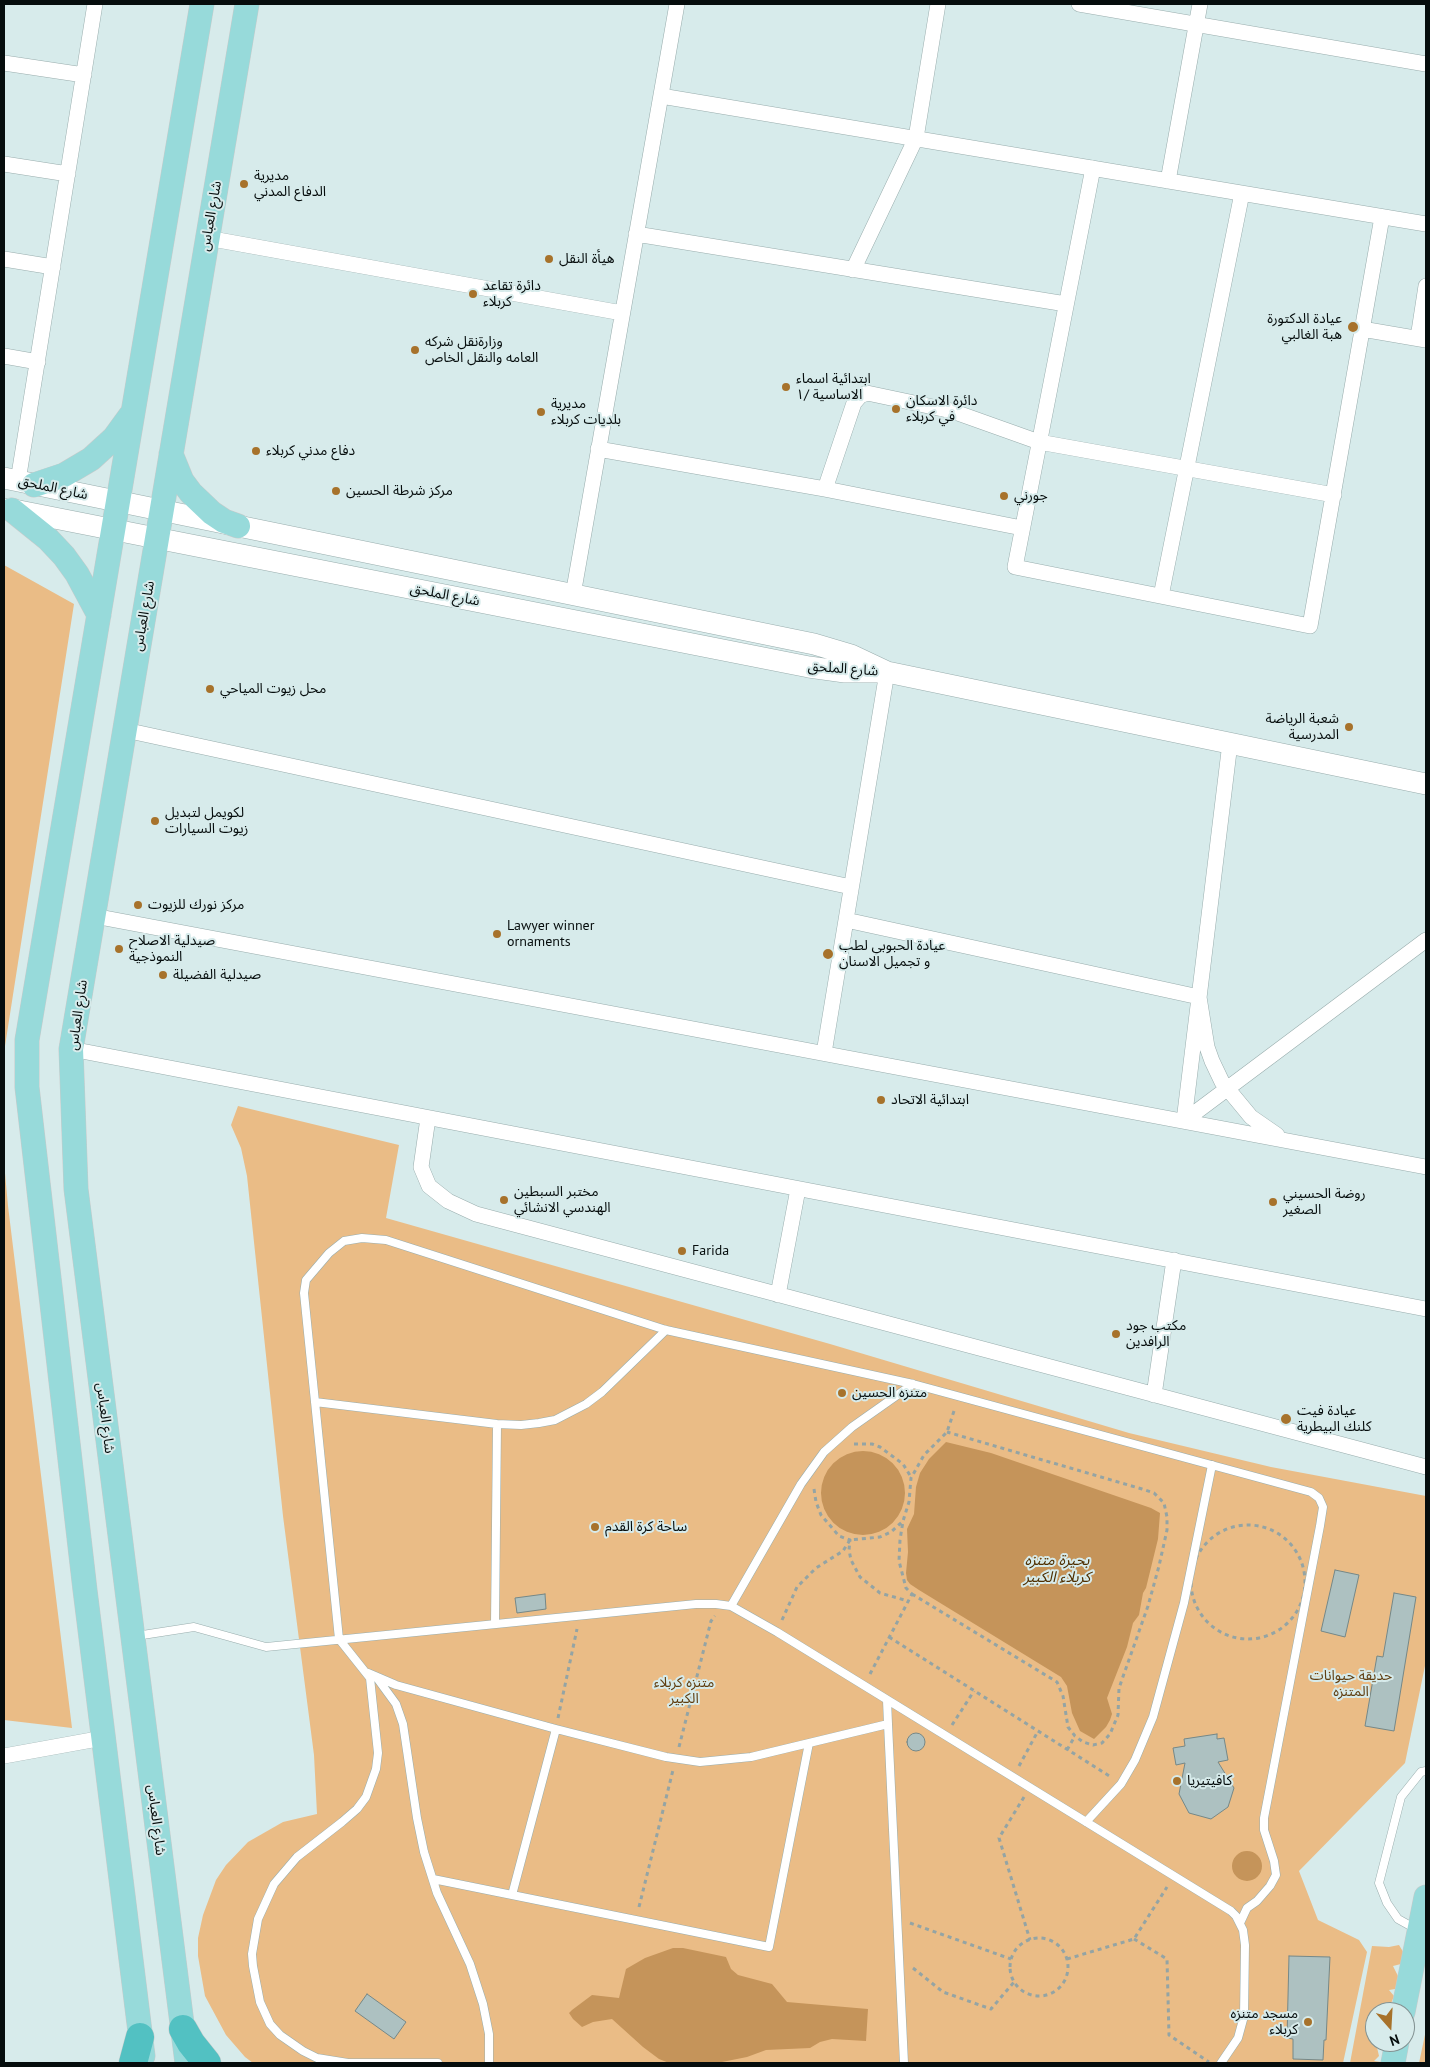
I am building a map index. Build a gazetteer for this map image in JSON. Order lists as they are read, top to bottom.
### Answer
{
  "streets": {
    "main road": ["شارع العباس"],
    "street": ["شارع الملحق"]
  },
  "crossings": [
    ["شارع العباس", "شارع الملحق"]
  ],
  "water": ["بحيرة متنزه كربلاء الكبير"],
  "parks": ["حديقة حيوانات المتنزه", "متنزه كربلاء الكبير"],
  "places": [
    "مديرية الدفاع المدني",
    "هيأة النقل",
    "دائرة تقاعد كربلاء",
    "عيادة الدكتورة هبة الغالبي",
    "وزارةنقل شركه العامه والنقل الخاص",
    "ابتدائية اسماء الاساسية /١",
    "دائرة الاسكان في كربلاء",
    "مديرية بلديات كربلاء",
    "دفاع مدني كربلاء",
    "مركز شرطة الحسين",
    "جورني",
    "محل زيوت المياحي",
    "شعبة الرياضة المدرسية",
    "لكويمل لتبديل زيوت السيارات",
    "مركز نورك للزيوت",
    "Lawyer winner ornaments",
    "صيدلية الاصلاح النموذجية",
    "عيادة الحبوبي لطب و تجميل الاسنان",
    "صيدلية الفضيلة",
    "ابتدائية الاتحاد",
    "مختبر السبطين الهندسي الانشائي",
    "روضة الحسيني الصغير",
    "Farida",
    "مكتب جود الرافدين",
    "متنزه الحسين",
    "عيادة فيت كلنك البيطرية",
    "ساحة كرة القدم",
    "كافيتيريا",
    "مسجد متنزه كربلاء"
  ],
  "north": "bottom"
}
